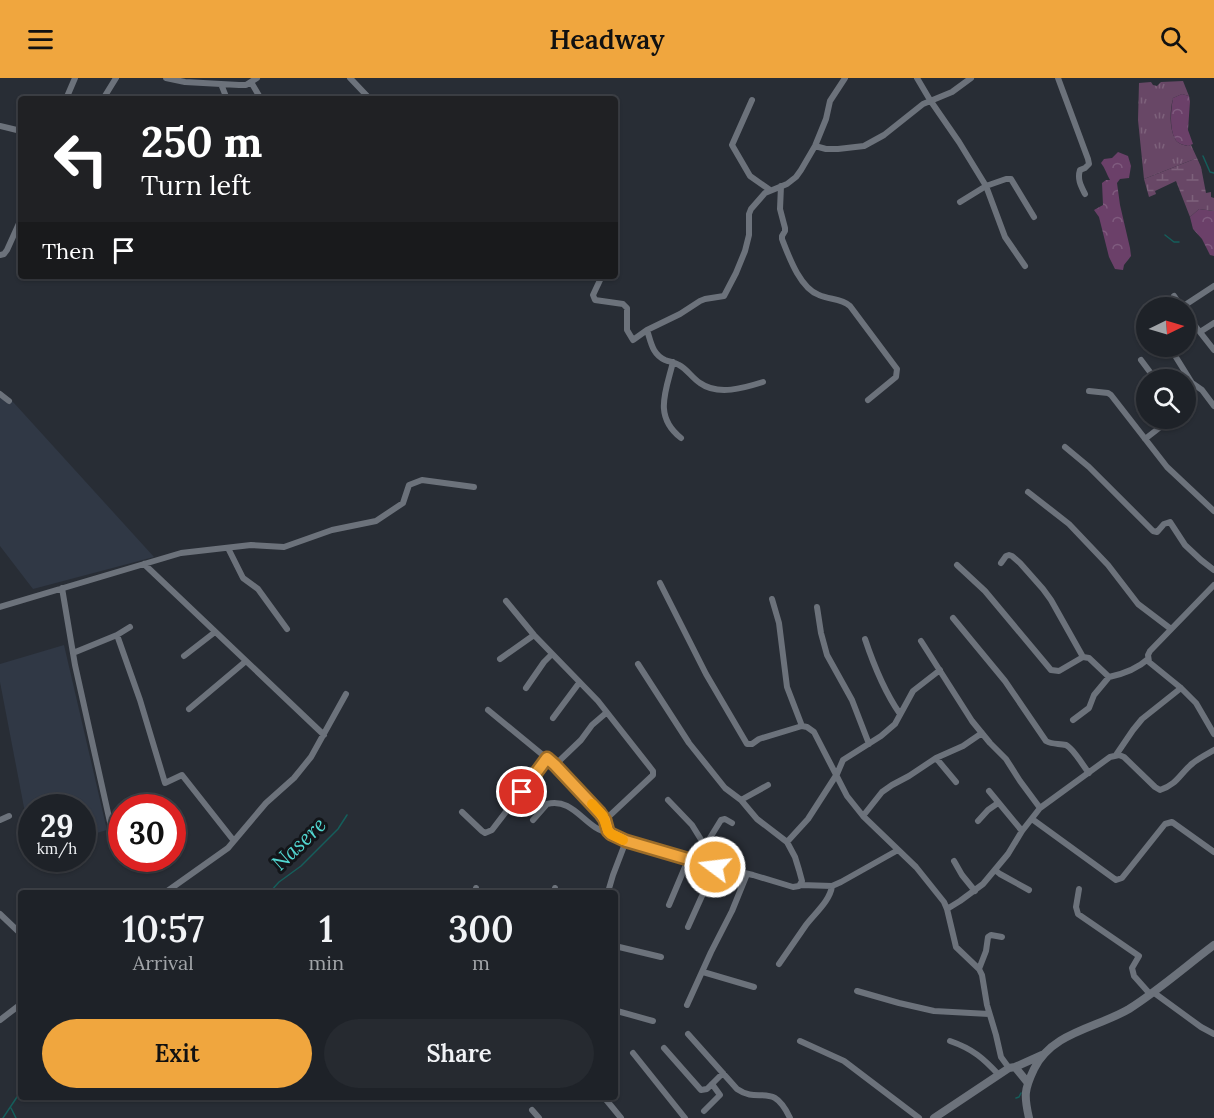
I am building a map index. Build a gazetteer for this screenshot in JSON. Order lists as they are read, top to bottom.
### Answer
{
  "water": ["Nasere"],
  "north": "right",
  "page": {
    "header": "Headway",
    "turn": ["250 m", "Turn left"],
    "then": "Then",
    "speed": "29 km/h",
    "limit": "30",
    "eta": [
      "10:57",
      "Arrival",
      "1",
      "min",
      "300",
      "m"
    ],
    "buttons": ["Exit", "Share"]
  }
}
